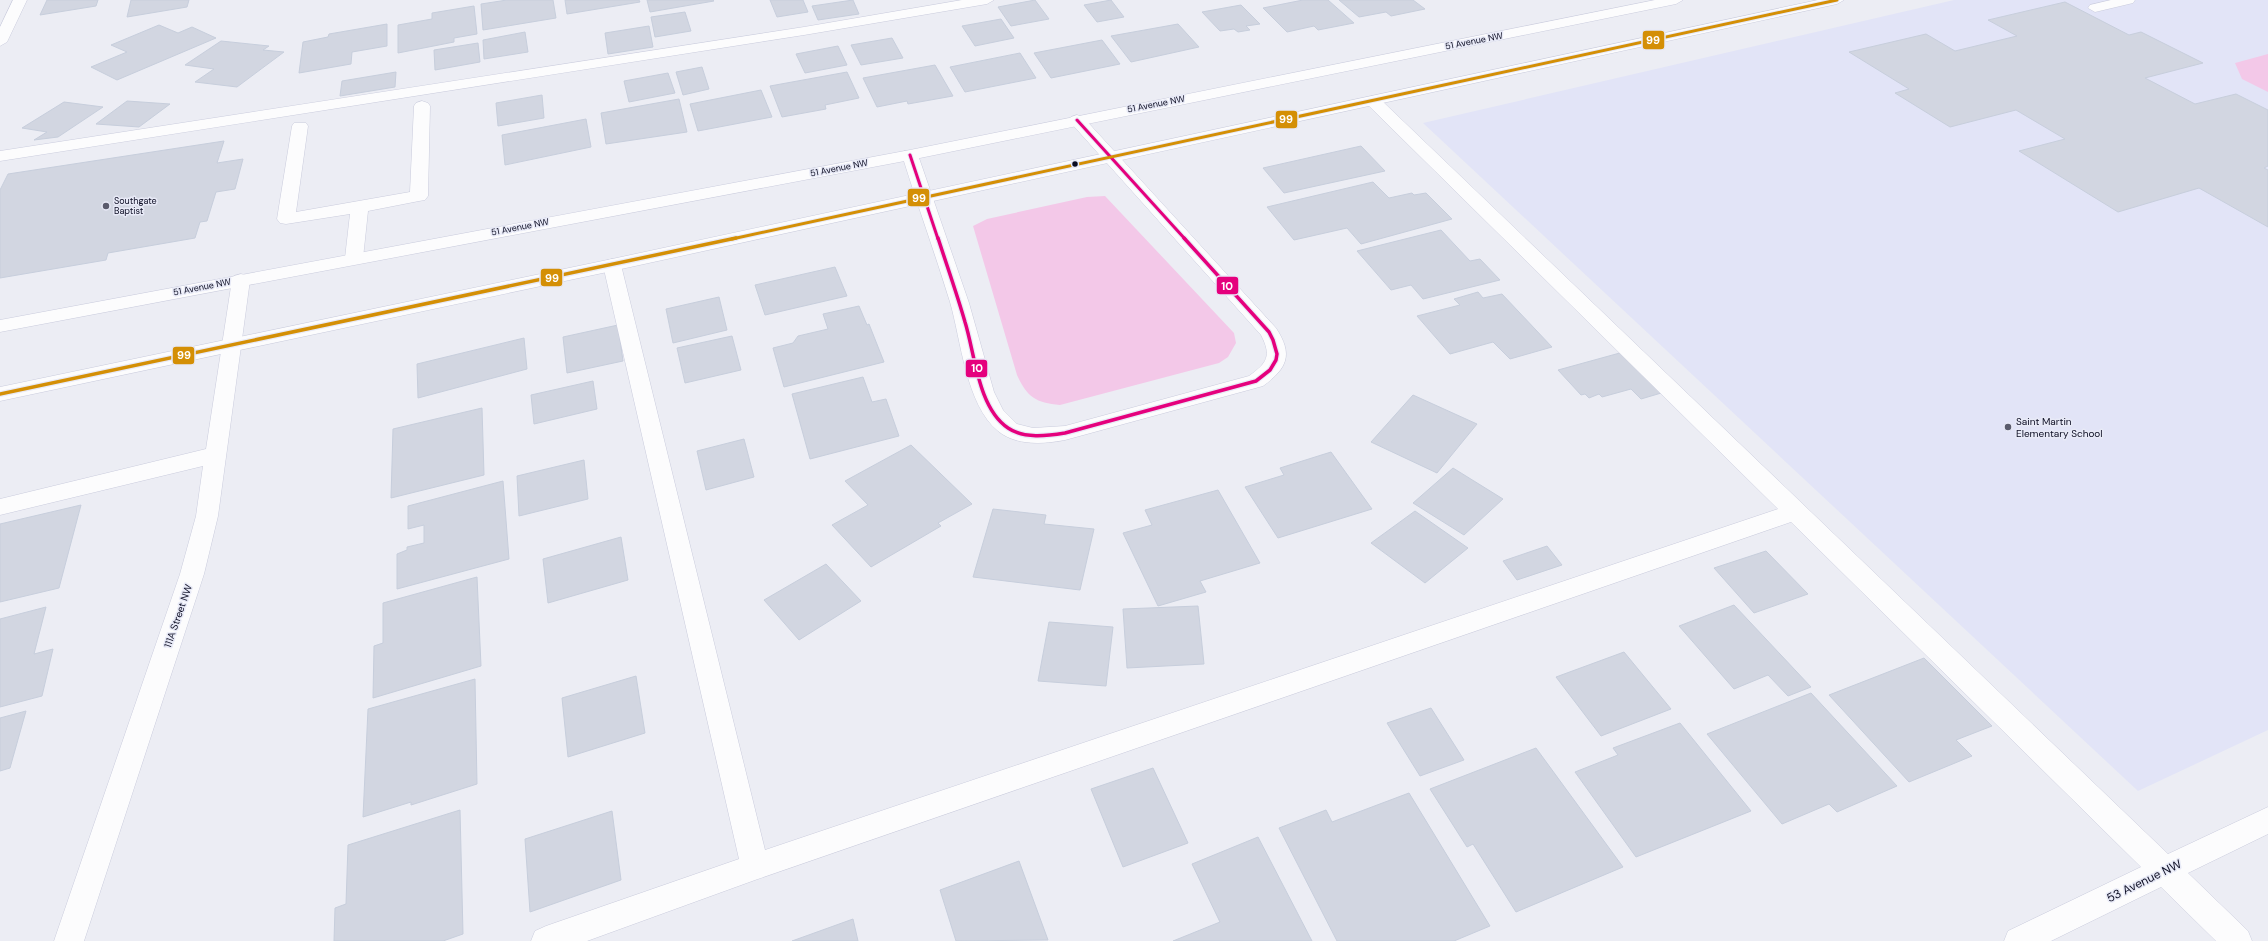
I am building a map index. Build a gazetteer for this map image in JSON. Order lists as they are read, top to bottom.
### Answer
{
  "streets": {
    "main road": ["51 Avenue NW", "111A Street NW", "53 Avenue NW"]
  },
  "crossings": [
    ["51 Avenue NW", "111A Street NW"]
  ],
  "places": ["Southgate Baptist", "Saint Martin Elementary School"],
  "lines": ["transit line 99", "transit line 10"]
}
